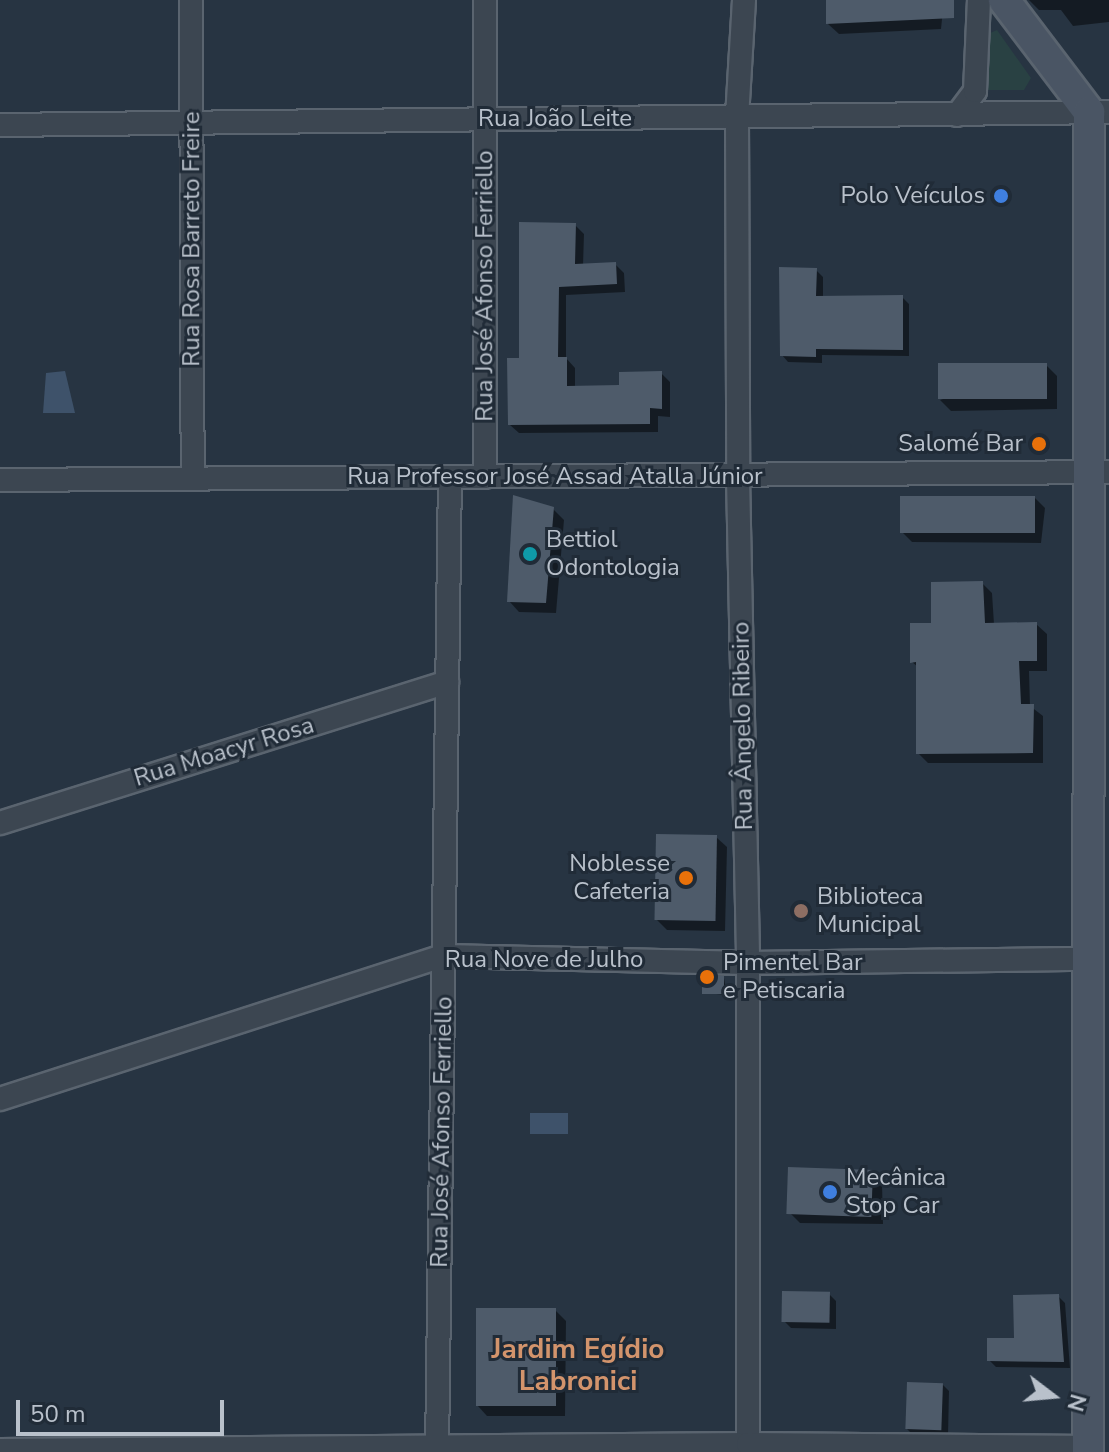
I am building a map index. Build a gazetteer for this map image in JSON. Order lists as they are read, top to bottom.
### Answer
{
  "streets": {
    "street": [
      "Rua João Leite",
      "Rua Rosa Barreto Freire",
      "Rua José Afonso Ferriello",
      "Rua Professor José Assad Atalla Júnior",
      "Rua Ângelo Ribeiro",
      "Rua Moacyr Rosa",
      "Rua Nove de Julho"
    ]
  },
  "crossings": [
    ["Rua João Leite", "Rua Rosa Barreto Freire"],
    ["Rua João Leite", "Rua José Afonso Ferriello"],
    ["Rua João Leite", "Rua Ângelo Ribeiro"],
    ["Rua Rosa Barreto Freire", "Rua Professor José Assad Atalla Júnior"],
    ["Rua José Afonso Ferriello", "Rua Professor José Assad Atalla Júnior"],
    ["Rua José Afonso Ferriello", "Rua Moacyr Rosa"],
    ["Rua José Afonso Ferriello", "Rua Nove de Julho"],
    ["Rua Professor José Assad Atalla Júnior", "Rua Ângelo Ribeiro"],
    ["Rua Ângelo Ribeiro", "Rua Nove de Julho"]
  ],
  "districts": ["Jardim Egídio Labronici"],
  "places": [
    "Polo Veículos",
    "Salomé Bar",
    "Bettiol Odontologia",
    "Noblesse Cafeteria",
    "Biblioteca Municipal",
    "Pimentel Bar e Petiscaria",
    "Mecânica Stop Car"
  ],
  "scale_bar": "50 m",
  "north": "right"
}
